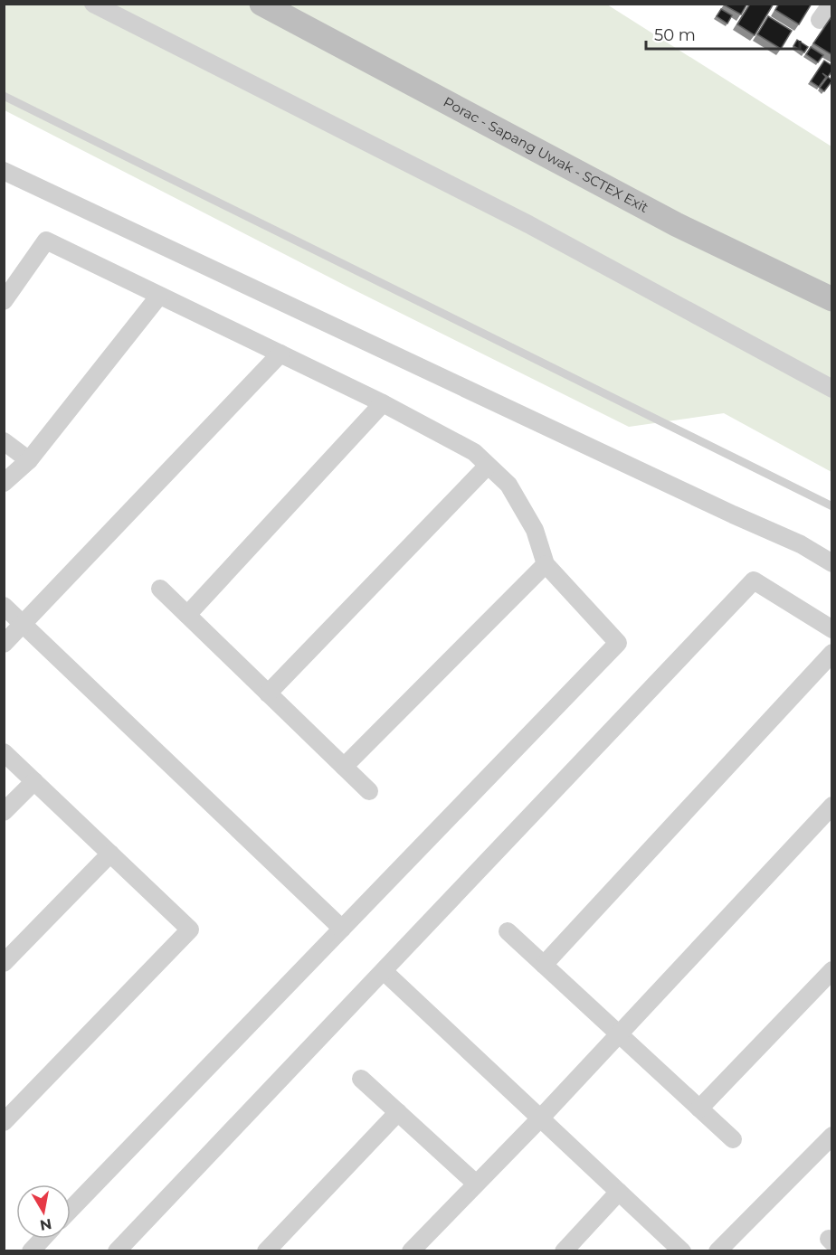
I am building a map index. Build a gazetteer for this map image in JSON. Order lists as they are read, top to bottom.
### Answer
{
  "streets": {
    "main road": ["Porac - Sapang Uwak - SCTEX Exit"]
  },
  "scale_bar": "50 m",
  "north": "bottom"
}
